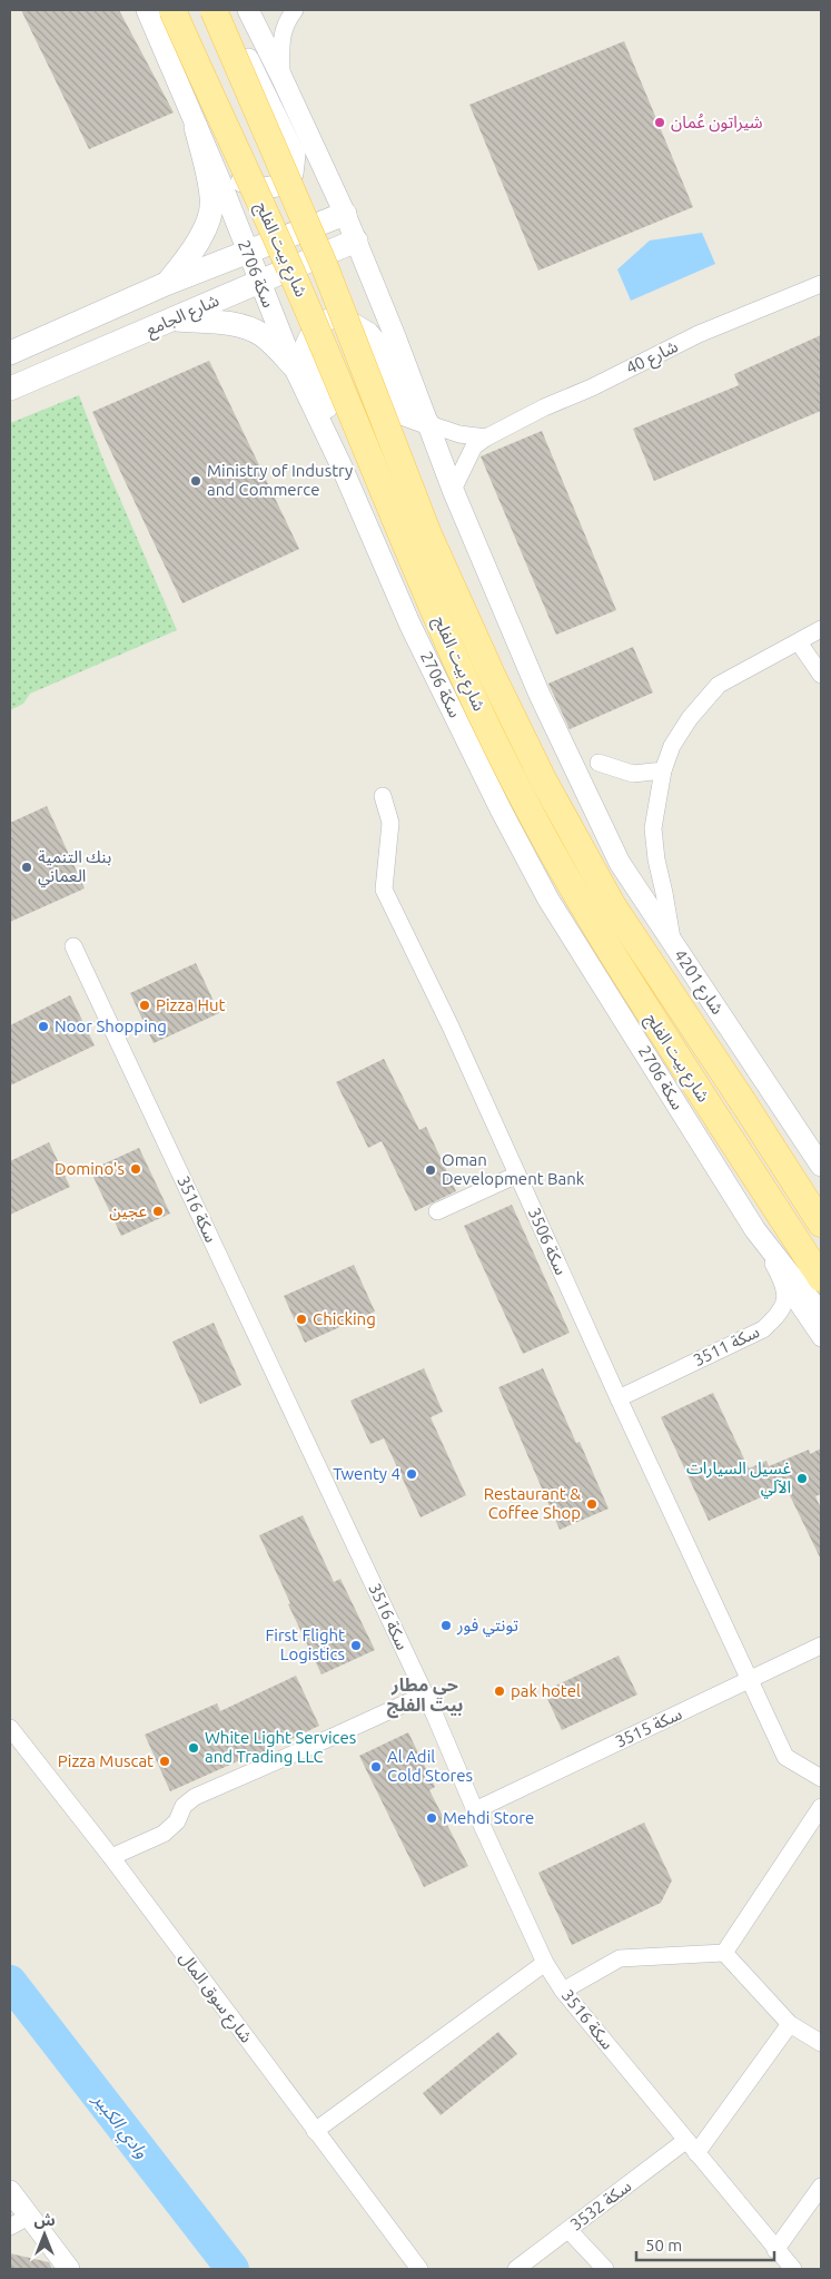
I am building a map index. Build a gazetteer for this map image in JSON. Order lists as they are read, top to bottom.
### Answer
{
  "streets": {
    "main road": ["شارع بيت الفلج", "شارع الجامع"],
    "street": [
      "سكة 2706",
      "40 شارع",
      "شارع 4201",
      "سكة 3516",
      "سكة 3506",
      "سكة 3511",
      "سكة 3515",
      "شارع سوق المال",
      "سكة 3532"
    ]
  },
  "crossings": [
    ["سكة 2706", "شارع الجامع"],
    ["سكة 3516", "سكة 3515"],
    ["سكة 3516", "سكة 3532"],
    ["سكة 3506", "سكة 3511"],
    ["سكة 3506", "سكة 3515"]
  ],
  "districts": ["حي مطار بيت الفلج"],
  "water": ["وادي الكبير"],
  "places": [
    "شيراتون عُمان",
    "Ministry of Industry and Commerce",
    "بنك التنمية العماني",
    "Pizza Hut",
    "Noor Shopping",
    "Domino's",
    "Oman Development Bank",
    "عجين",
    "Chicking",
    "Twenty 4",
    "غسيل السيارات الآلي",
    "Restaurant & Coffee Shop",
    "تونتي فور",
    "First Flight Logistics",
    "pak hotel",
    "White Light Services and Trading LLC",
    "Pizza Muscat",
    "Al Adil Cold Stores",
    "Mehdi Store"
  ],
  "scale_bar": "50 m",
  "north": "top"
}
